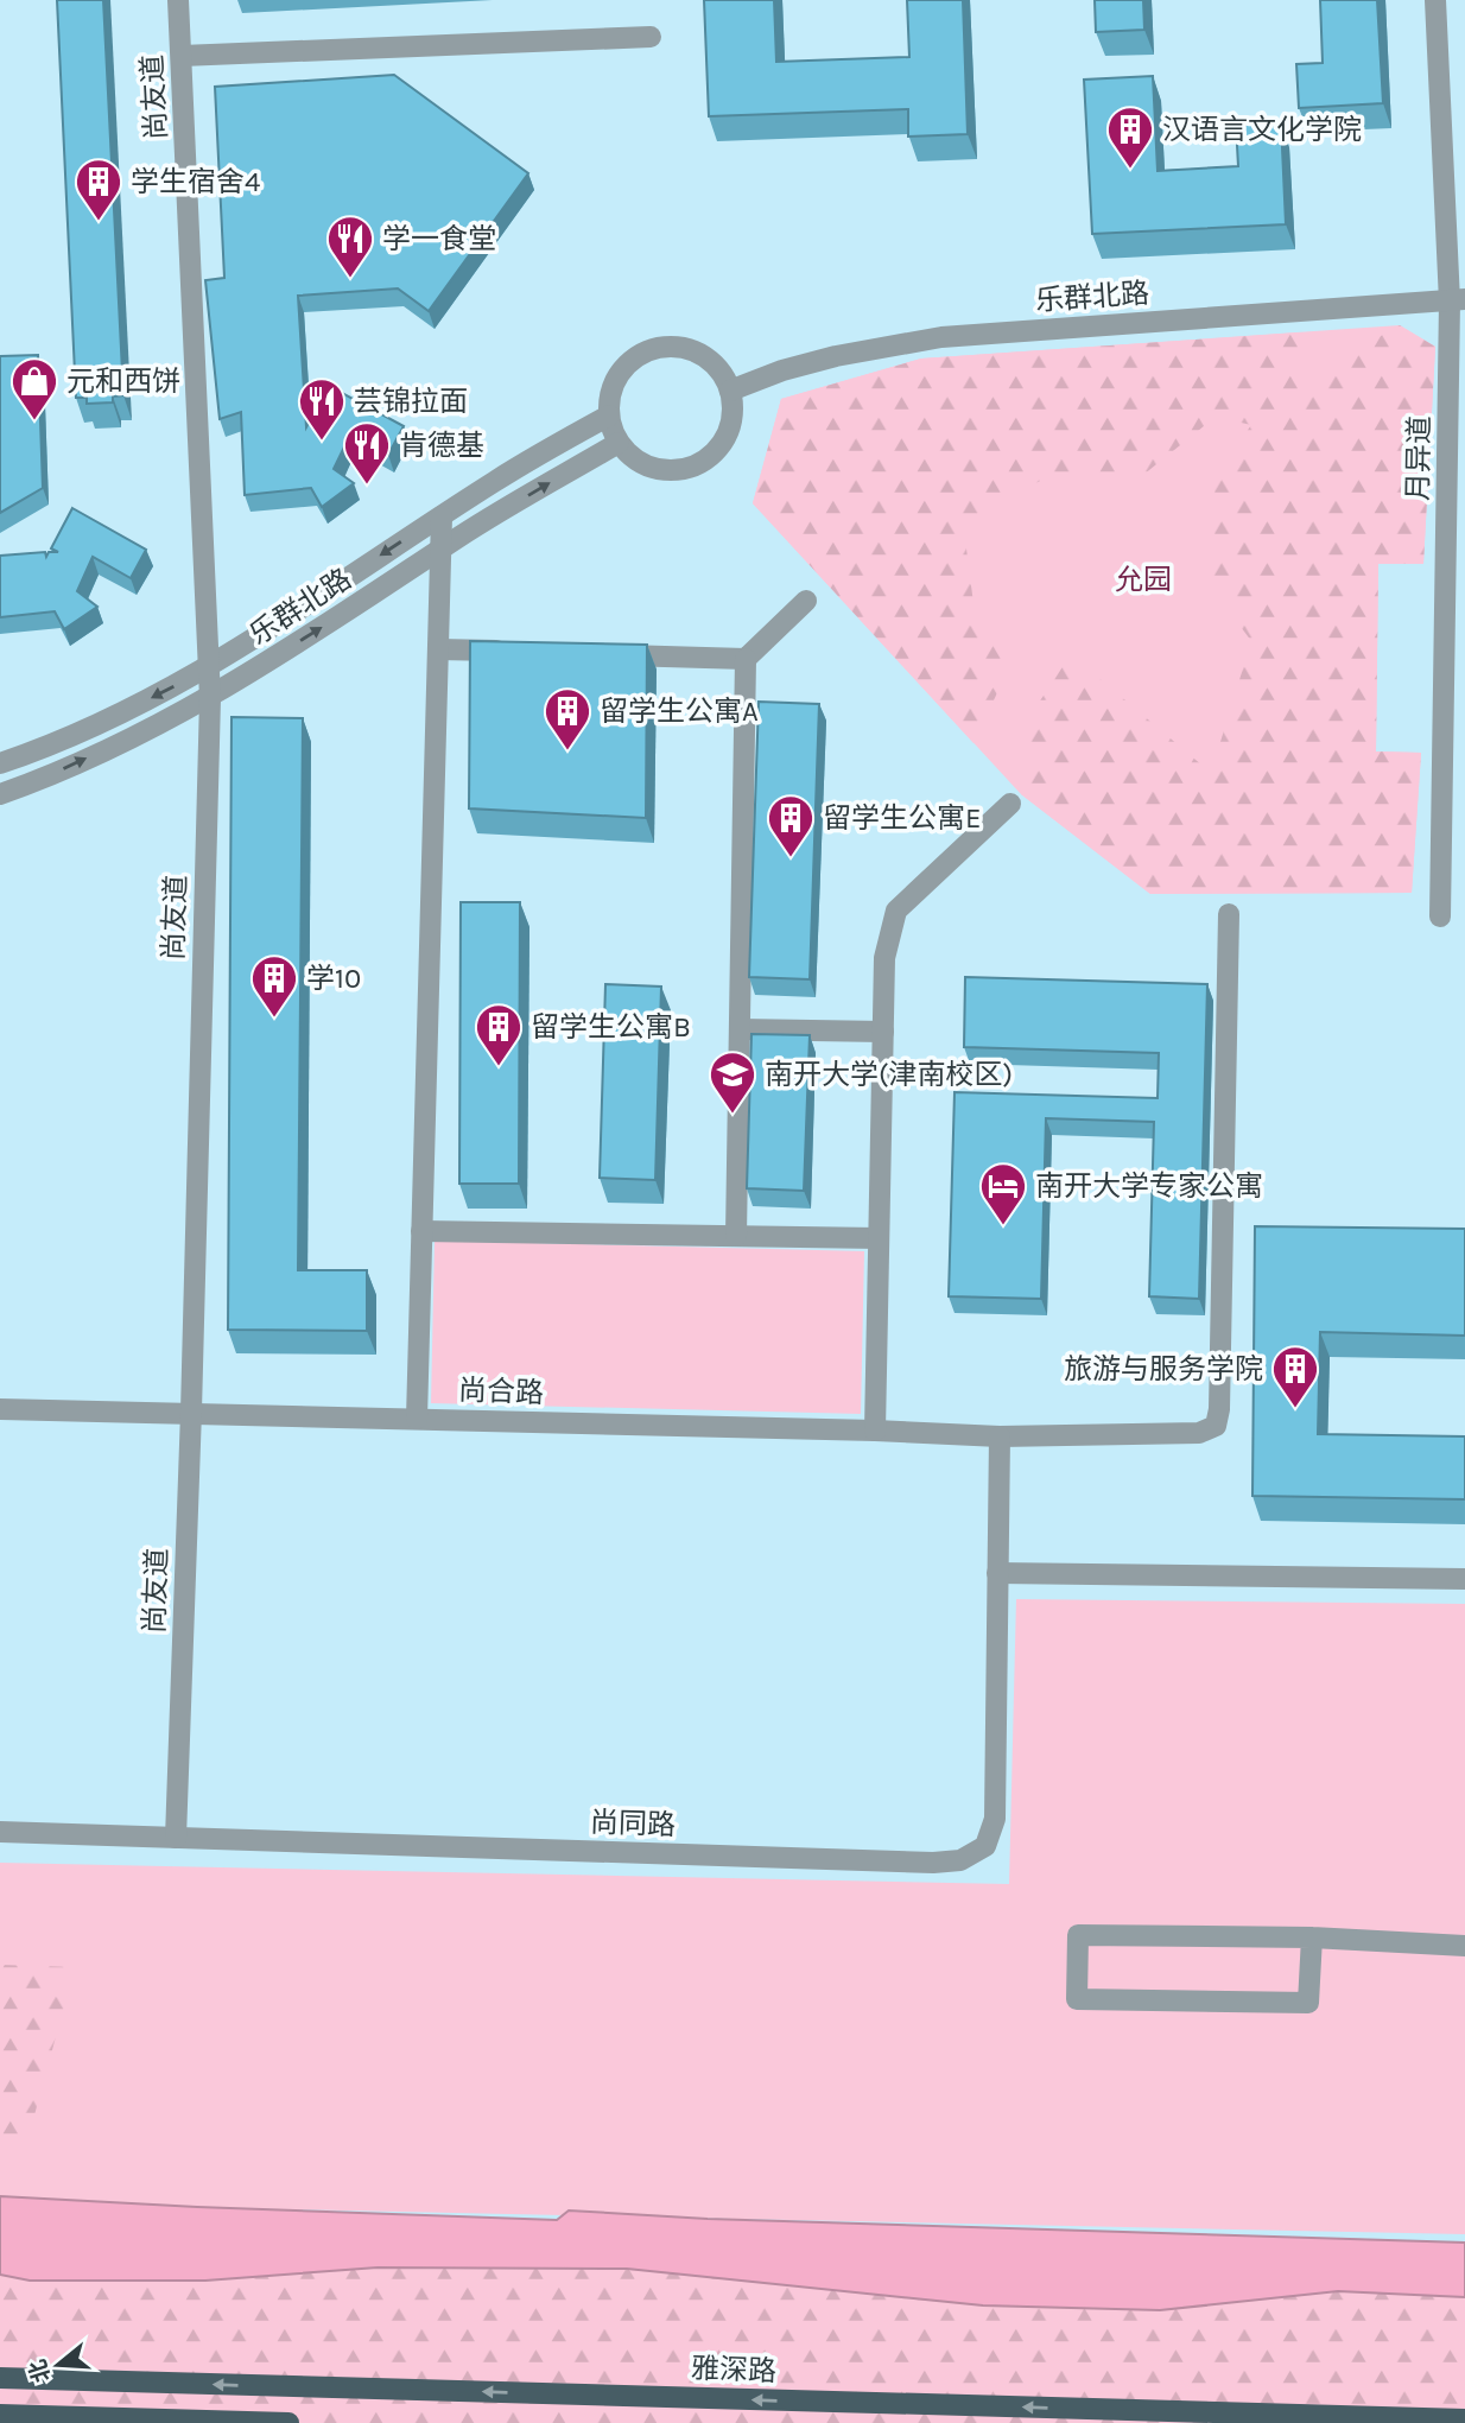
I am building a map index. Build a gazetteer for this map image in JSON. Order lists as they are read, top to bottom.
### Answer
{
  "streets": {
    "main road": ["雅深路"],
    "street": [
      "尚友道",
      "乐群北路",
      "月异道",
      "尚合路",
      "尚同路"
    ]
  },
  "crossings": [
    ["尚友道", "乐群北路"],
    ["尚友道", "尚合路"],
    ["尚友道", "尚同路"],
    ["乐群北路", "月异道"],
    ["尚合路", "尚同路"]
  ],
  "one_way": ["雅深路"],
  "parks": ["允园"],
  "places": {
    "building": [
      "汉语言文化学院",
      "学生宿舍4",
      "留学生公寓A",
      "留学生公寓E",
      "学10",
      "留学生公寓B",
      "旅游与服务学院"
    ],
    "restaurant": ["学一食堂", "芸锦拉面", "肯德基"],
    "shop": ["元和西饼"],
    "school or university": ["南开大学(津南校区)"],
    "hotel": ["南开大学专家公寓"]
  },
  "north": "left"
}
